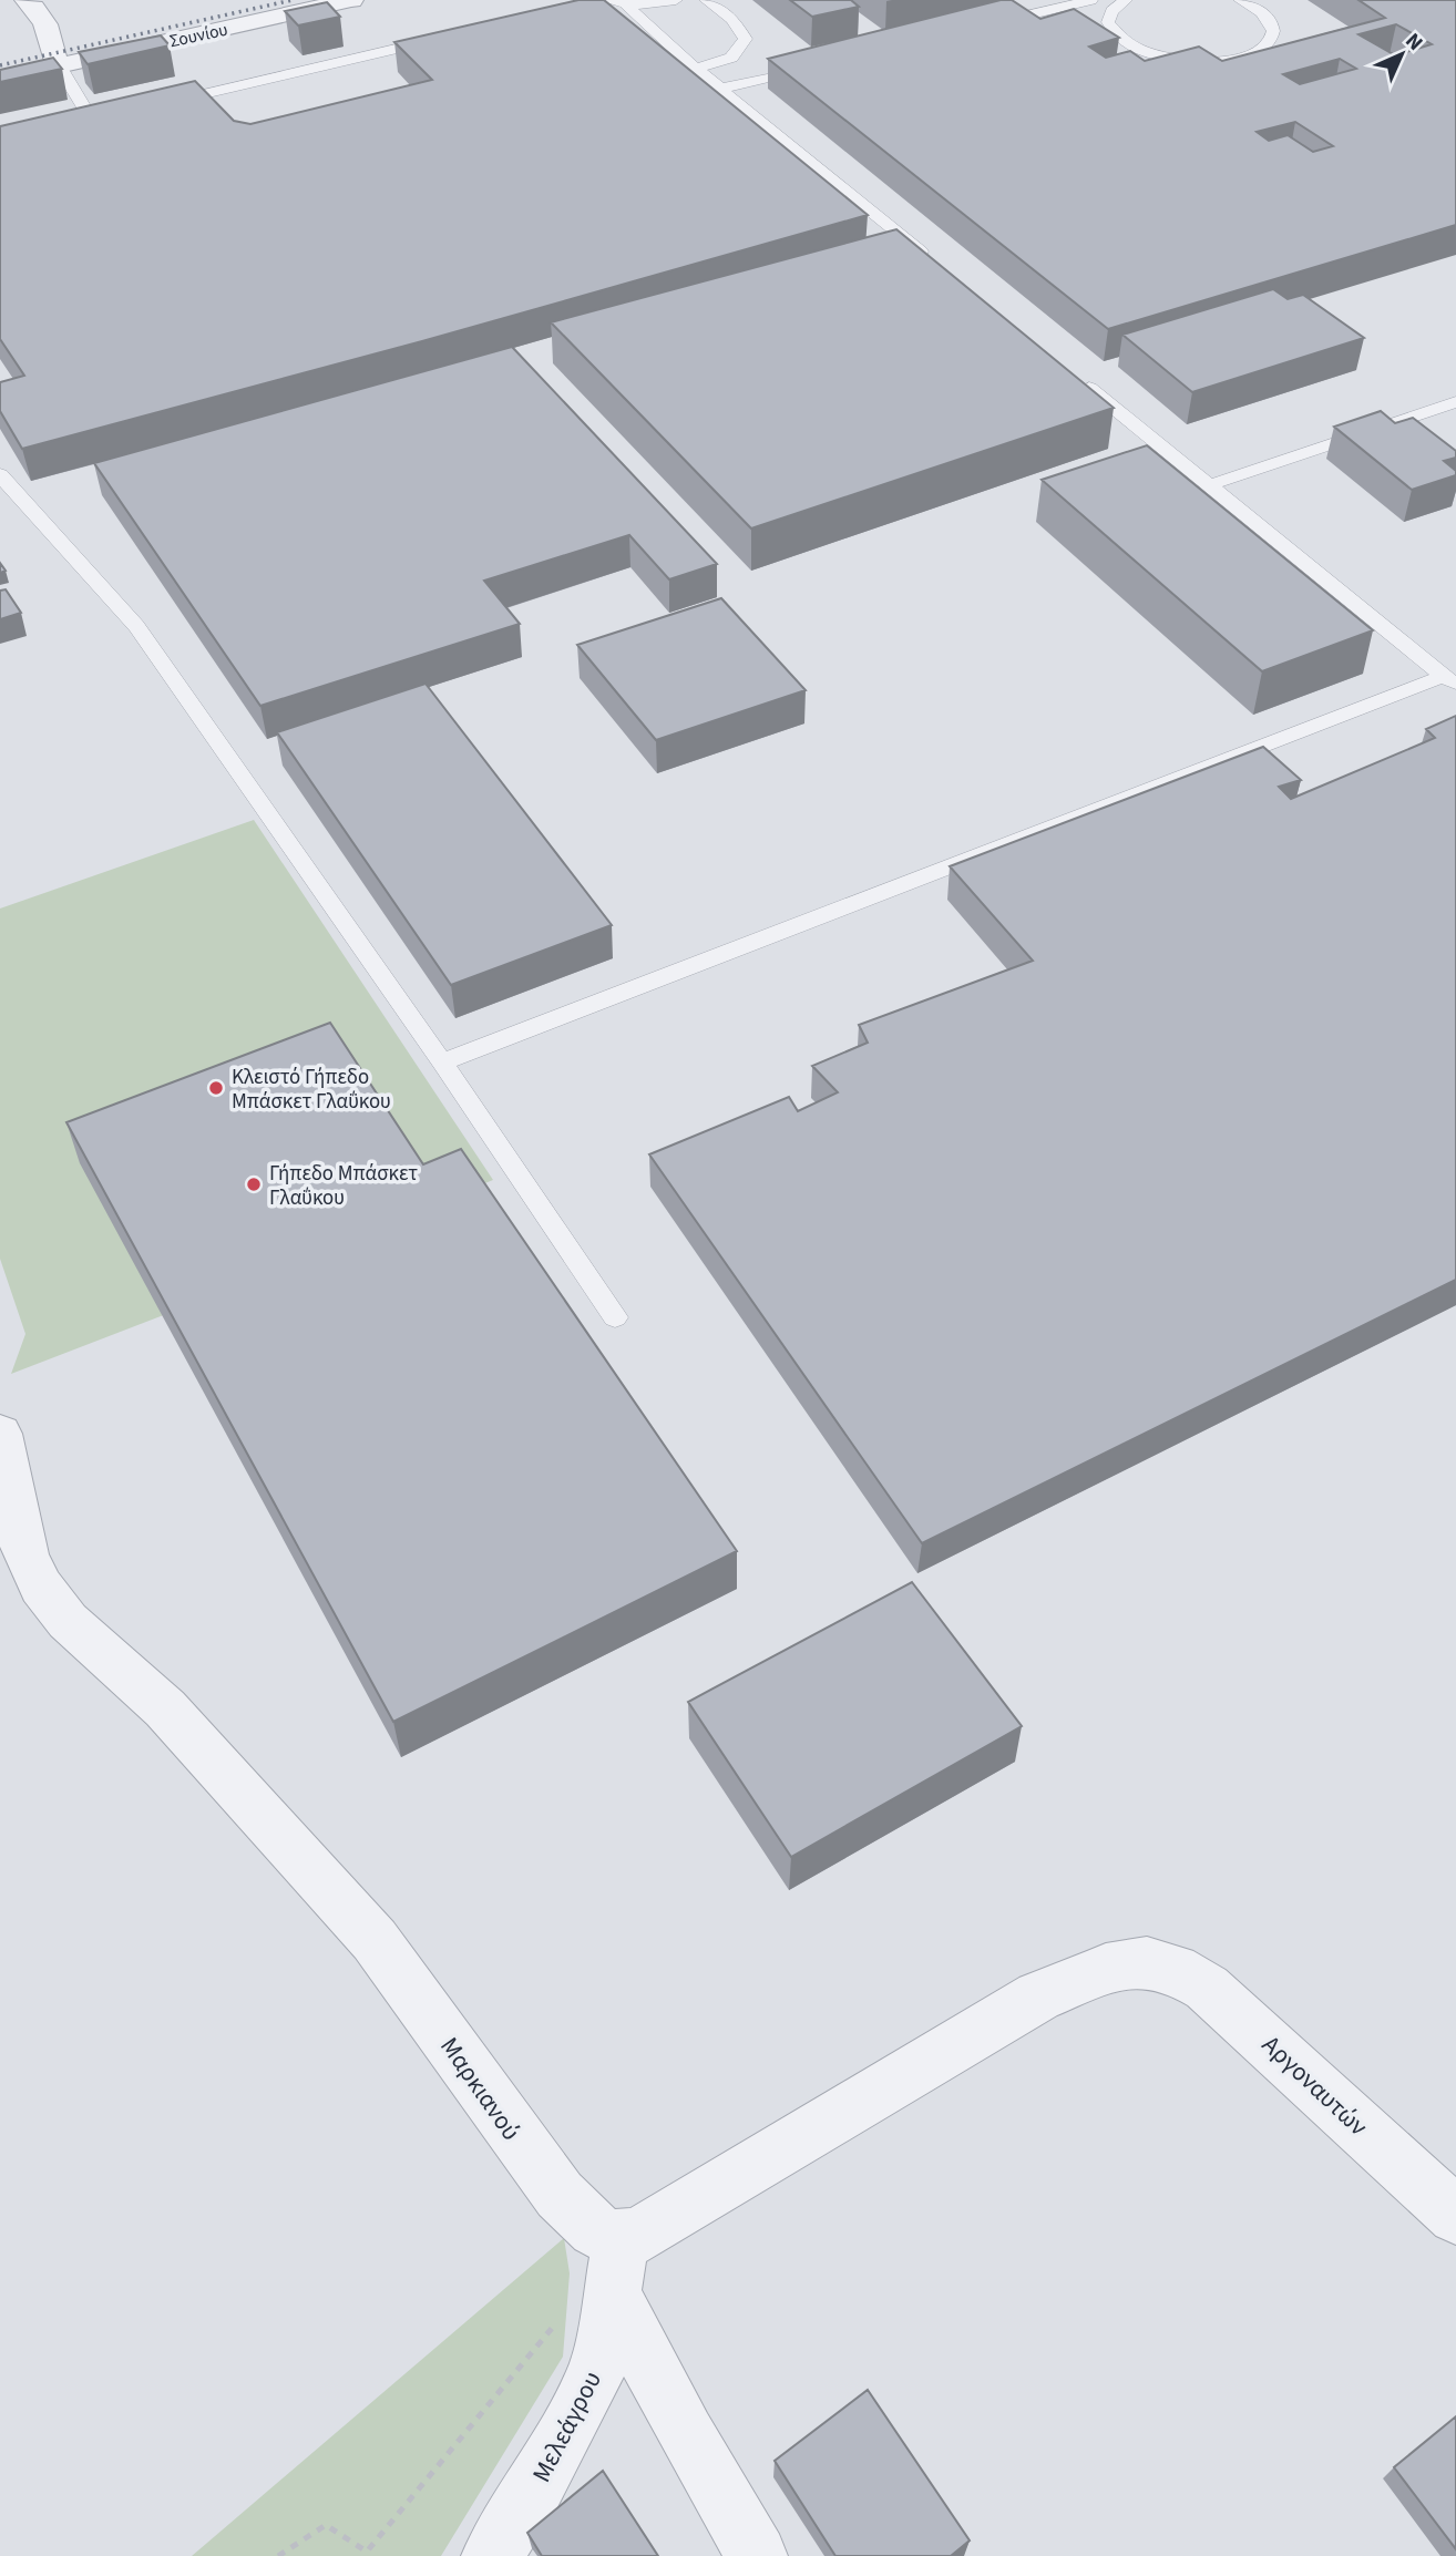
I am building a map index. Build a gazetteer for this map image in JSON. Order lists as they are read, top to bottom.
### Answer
{
  "streets": {
    "street": [
      "Σουνίου",
      "Αργοναυτών",
      "Μαρκιανού",
      "Μελεάγρου"
    ]
  },
  "crossings": [
    ["Αργοναυτών", "Μαρκιανού"],
    ["Αργοναυτών", "Μελεάγρου"],
    ["Μαρκιανού", "Μελεάγρου"]
  ],
  "places": ["Κλειστό Γήπεδο Μπάσκετ Γλαΰκου", "Γήπεδο Μπάσκετ Γλαΰκου"],
  "north": "top right"
}
